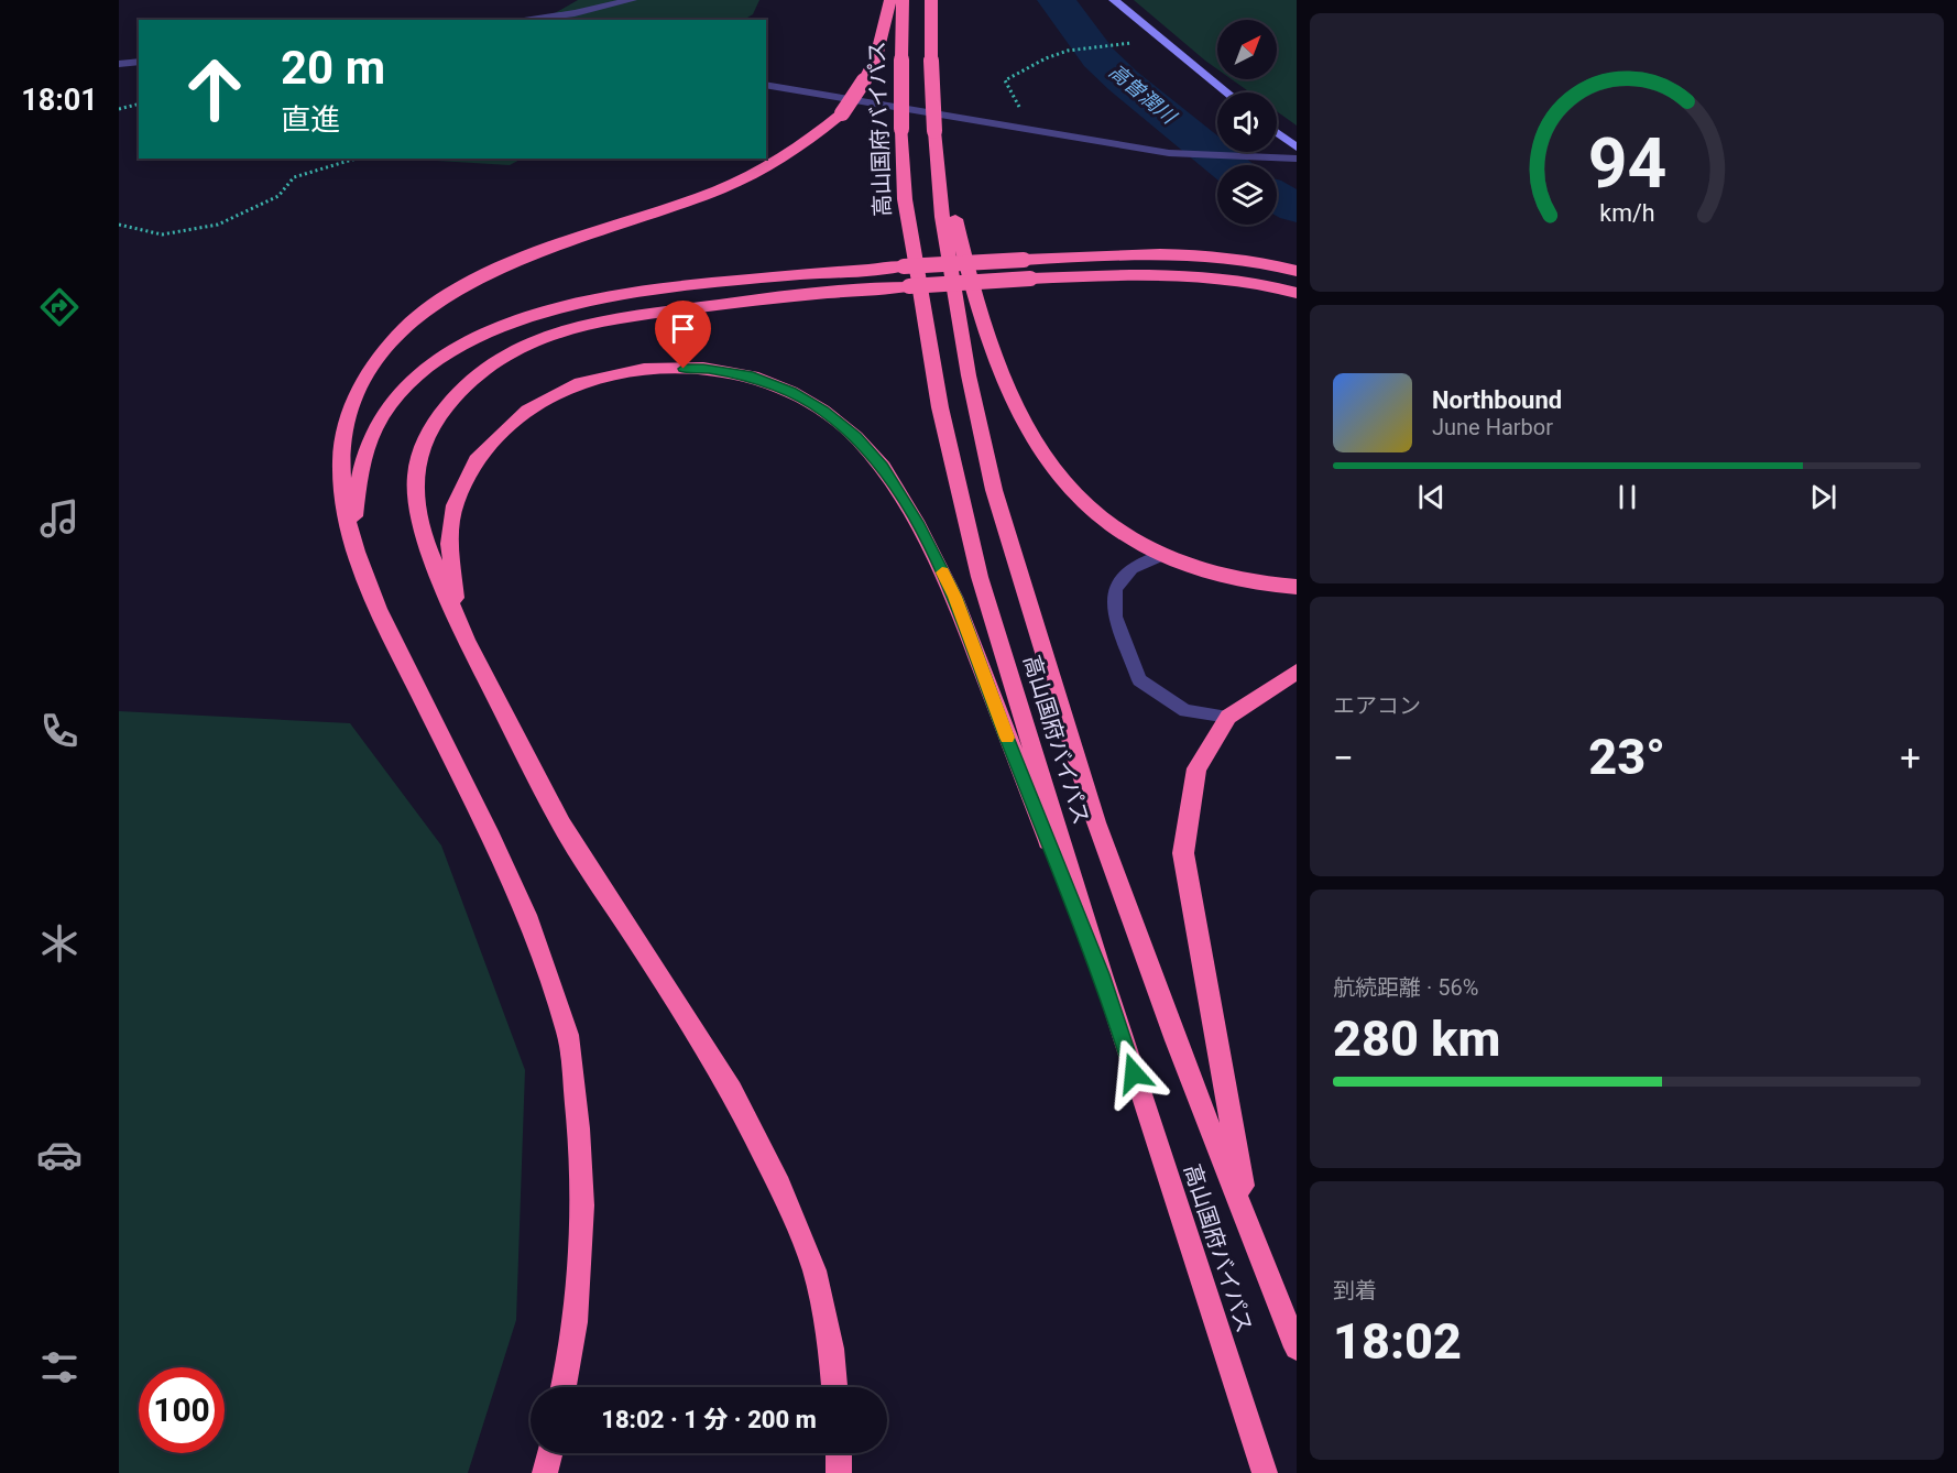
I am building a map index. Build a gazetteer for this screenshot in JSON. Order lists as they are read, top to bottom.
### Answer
{
  "streets": {
    "highway": ["高山国府バイパス"]
  },
  "water": ["高曽潤川"],
  "north": "top right",
  "page": {
    "tabs": "18:01",
    "turn": ["20 m", "直進"],
    "song": ["Northbound", "June Harbor"],
    "tile": [
      "エアコン",
      ["航続距離 · 56%", "280 km"],
      ["到着", "18:02"]
    ],
    "heat": ["−", "23°", "+"],
    "limit": "100",
    "trip": "18:02 · 1 分 · 200 m",
    "gauge": ["94", "km/h"]
  }
}
